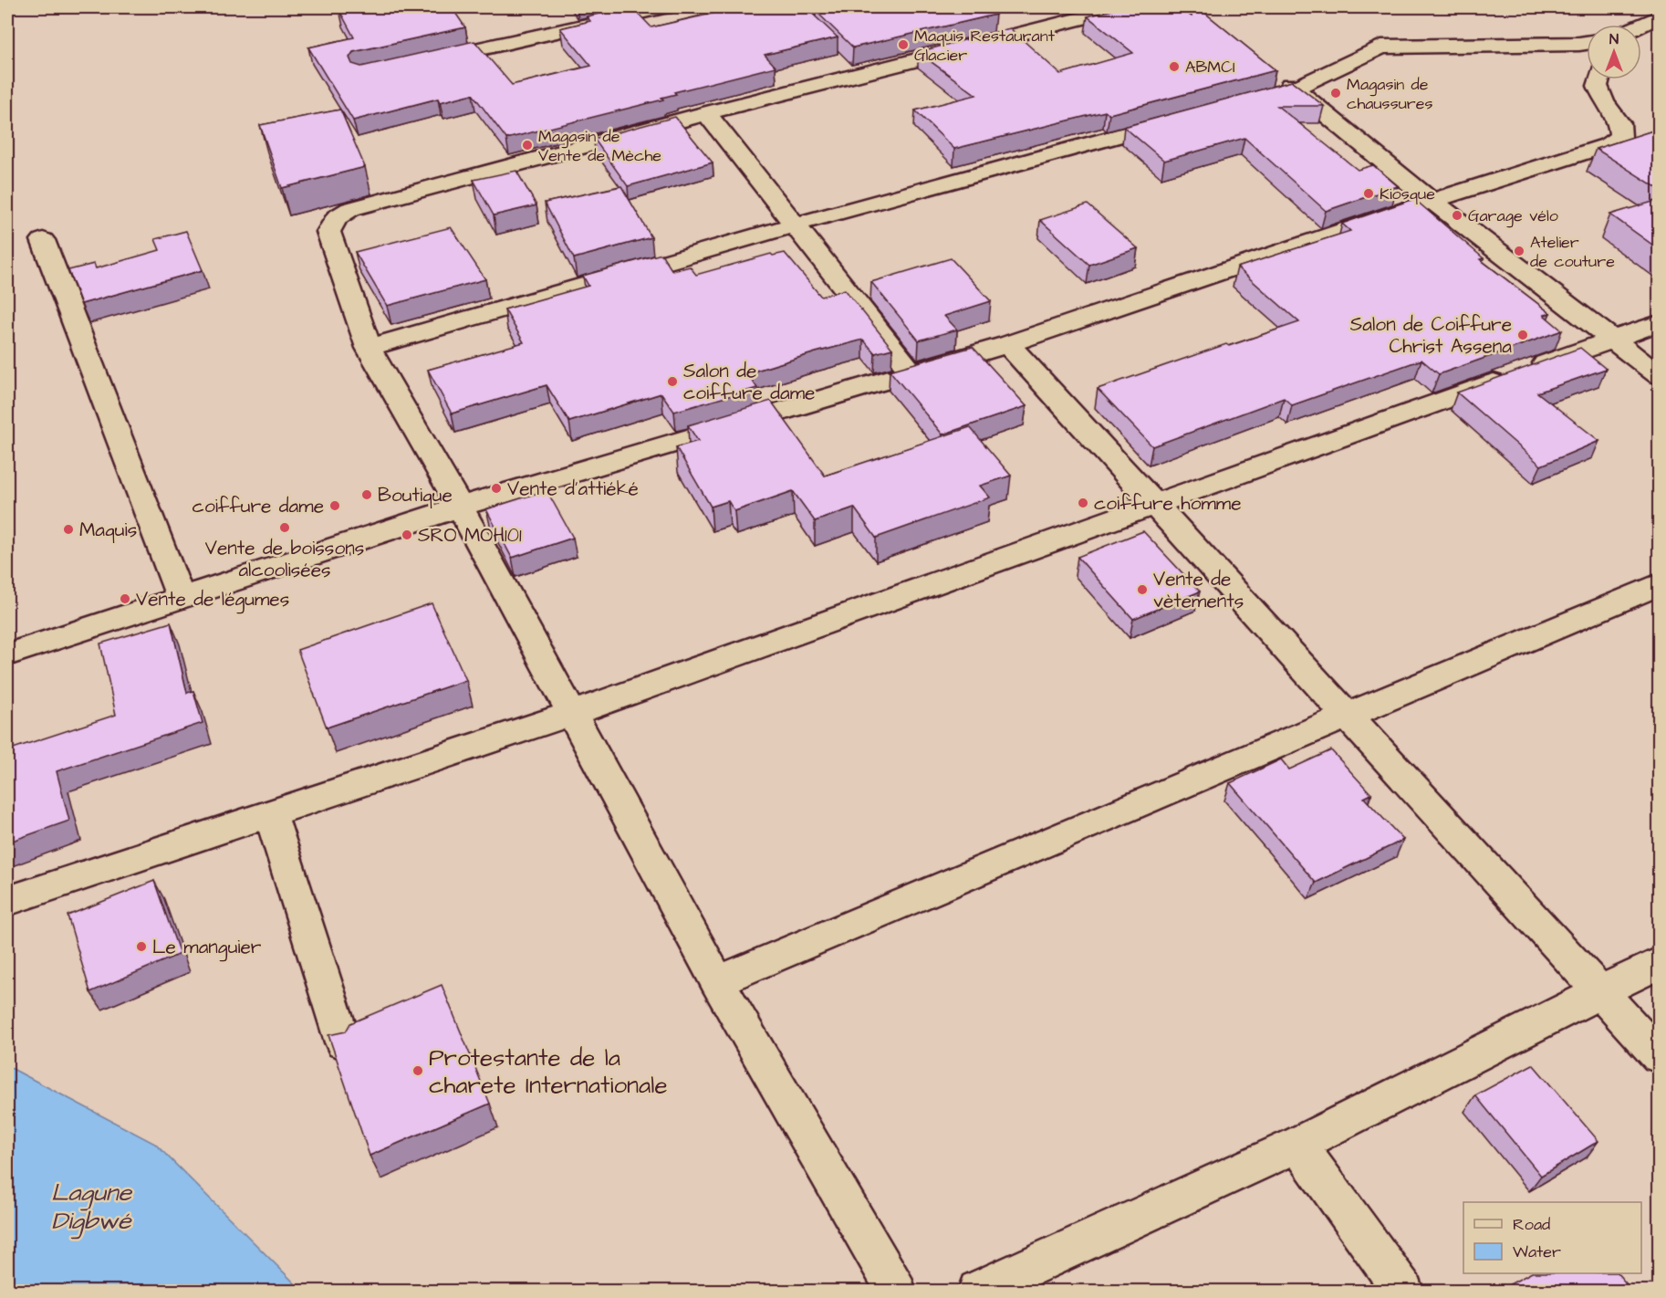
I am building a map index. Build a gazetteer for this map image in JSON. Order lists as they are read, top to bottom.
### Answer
{
  "water": ["Lagune Digbwé"],
  "places": [
    "Maquis Restaurant Glacier",
    "ABMCI",
    "Magasin de chaussures",
    "Magasin de Vente de Mèche",
    "Kiosque",
    "Garage vélo",
    "Atelier de couture",
    "Salon de Coiffure Christ Assena",
    "Salon de coiffure dame",
    "Vente d'attiéké",
    "Boutique",
    "coiffure homme",
    "coiffure dame",
    "Vente de boissons alcoolisées",
    "Maquis",
    "SRO MOH101",
    "Vente de vètements",
    "Vente de légumes",
    "Le manguier",
    "Protestante de la charete Internationale"
  ],
  "legend": ["Road", "Water"],
  "north": "top"
}
